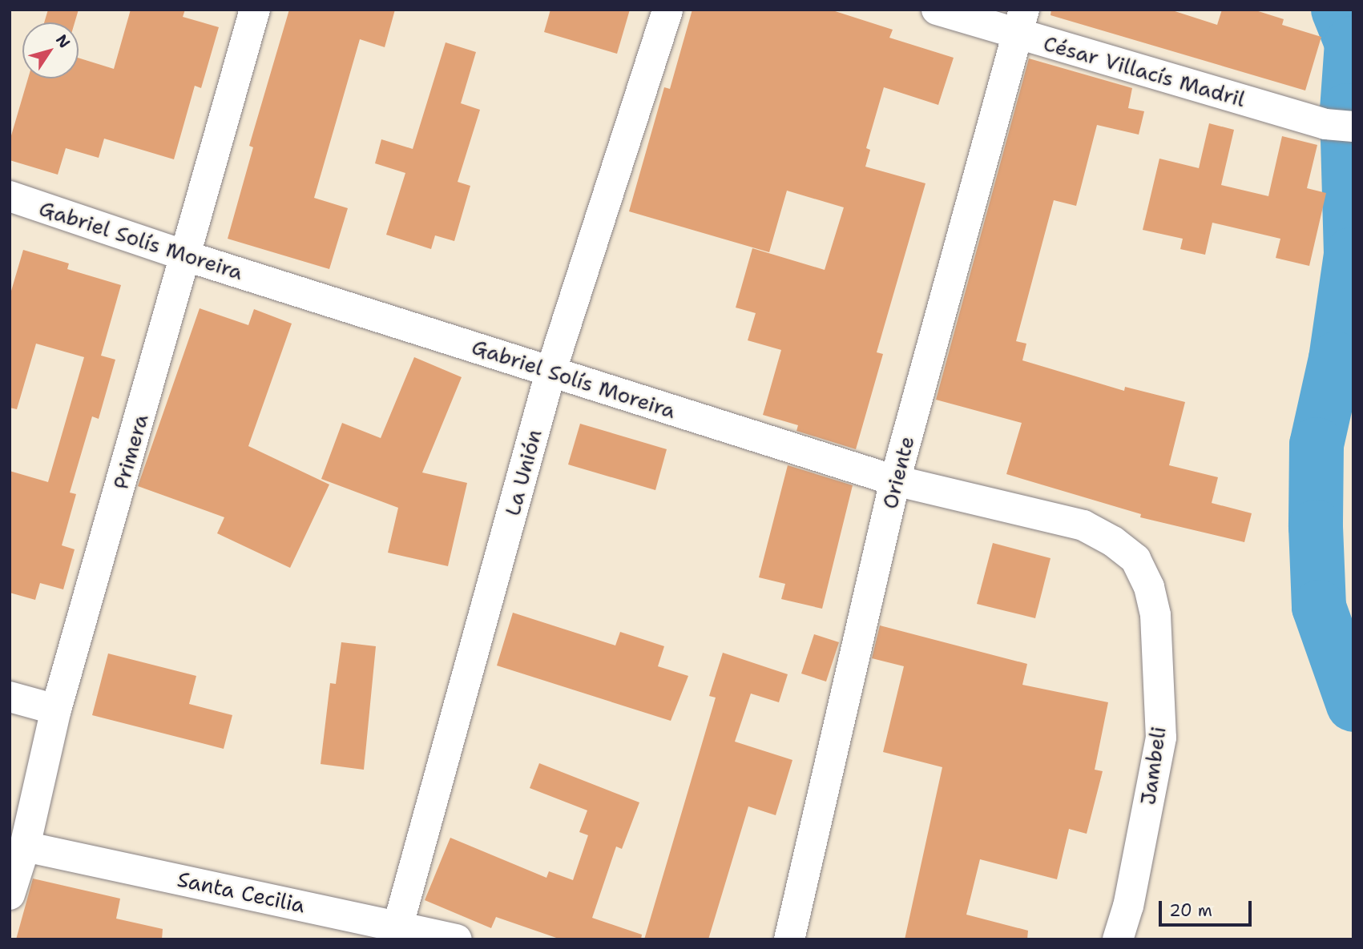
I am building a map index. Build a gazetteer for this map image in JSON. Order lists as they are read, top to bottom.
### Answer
{
  "streets": {
    "street": [
      "César Villacís Madril",
      "Gabriel Solís Moreira",
      "Primera",
      "La Unión",
      "Oriente",
      "Jambeli",
      "Santa Cecilia"
    ]
  },
  "crossings": [
    ["César Villacís Madril", "Oriente"],
    ["Gabriel Solís Moreira", "Primera"],
    ["Gabriel Solís Moreira", "La Unión"],
    ["Gabriel Solís Moreira", "Oriente"],
    ["Gabriel Solís Moreira", "Jambeli"],
    ["Primera", "Santa Cecilia"],
    ["La Unión", "Santa Cecilia"]
  ],
  "scale_bar": "20 m",
  "north": "top right"
}
